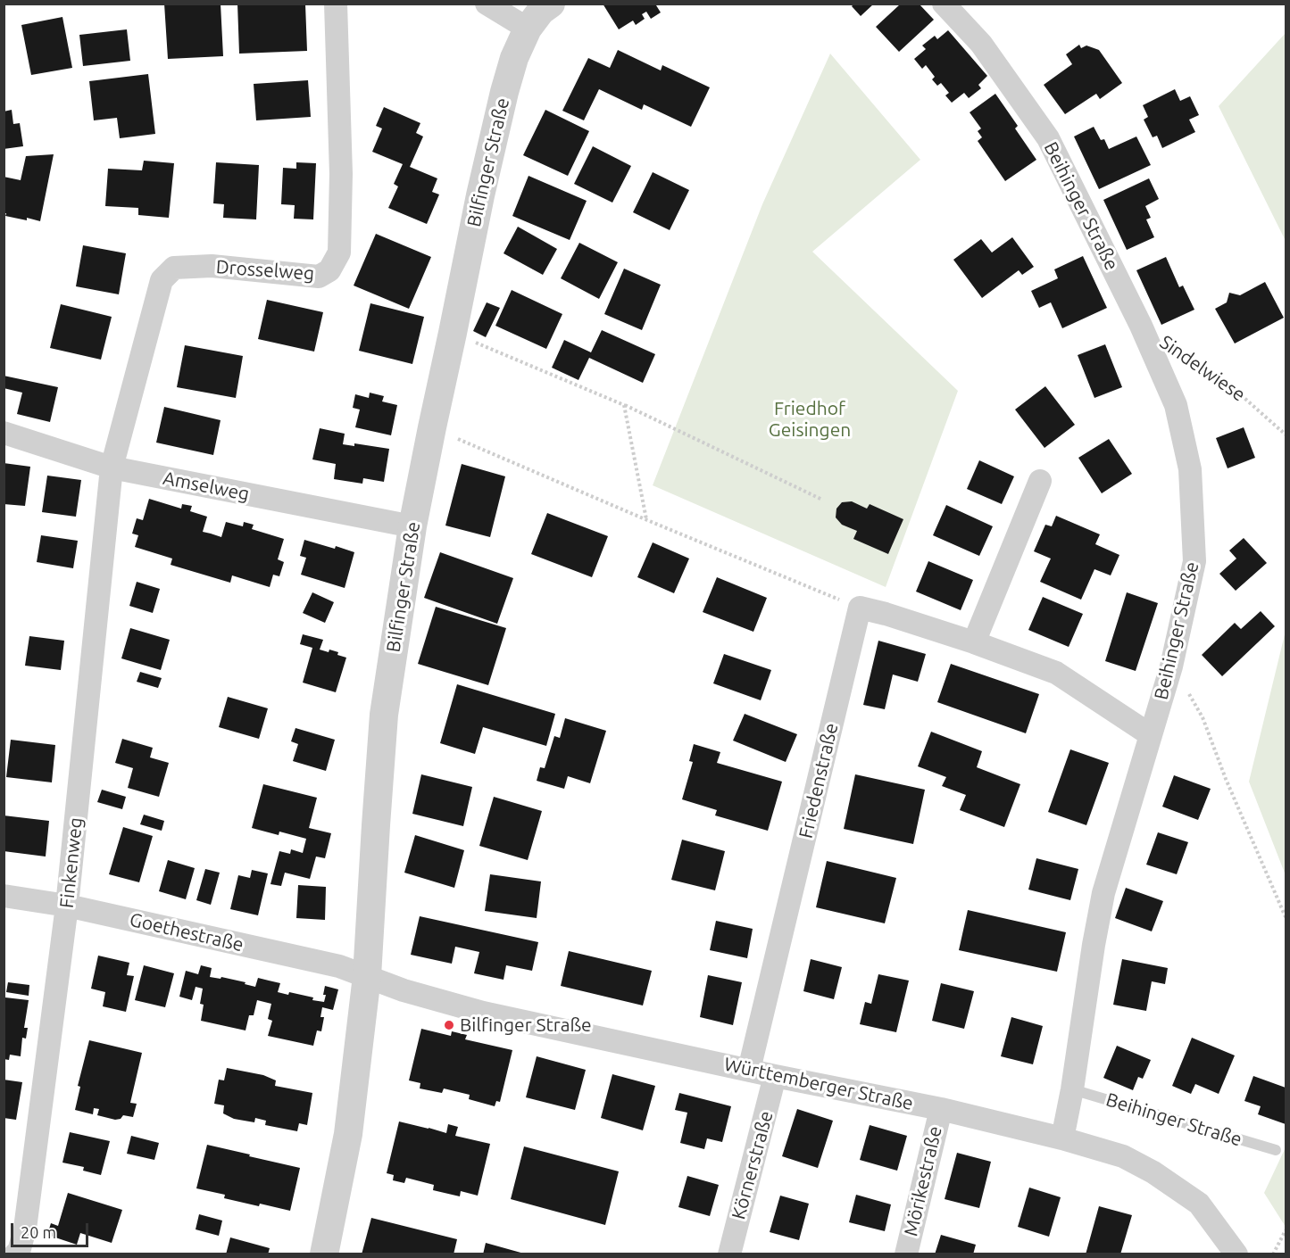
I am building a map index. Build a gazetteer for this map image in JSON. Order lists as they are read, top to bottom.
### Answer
{
  "streets": {
    "street": [
      "Bilfinger Straße",
      "Beihinger Straße",
      "Drosselweg",
      "Amselweg",
      "Friedenstraße",
      "Finkenweg",
      "Goethestraße",
      "Württemberger Straße",
      "Körnerstraße",
      "Mörikestraße"
    ],
    "path": ["Sindelwiese"]
  },
  "crossings": [
    ["Bilfinger Straße", "Amselweg"],
    ["Bilfinger Straße", "Goethestraße"],
    ["Bilfinger Straße", "Württemberger Straße"],
    ["Beihinger Straße", "Sindelwiese"],
    ["Beihinger Straße", "Württemberger Straße"],
    ["Drosselweg", "Amselweg"],
    ["Drosselweg", "Finkenweg"],
    ["Amselweg", "Finkenweg"],
    ["Friedenstraße", "Württemberger Straße"],
    ["Finkenweg", "Goethestraße"],
    ["Goethestraße", "Württemberger Straße"],
    ["Württemberger Straße", "Körnerstraße"],
    ["Württemberger Straße", "Mörikestraße"]
  ],
  "parks": ["Friedhof Geisingen"],
  "places": ["Bilfinger Straße"],
  "scale_bar": "20 m"
}
